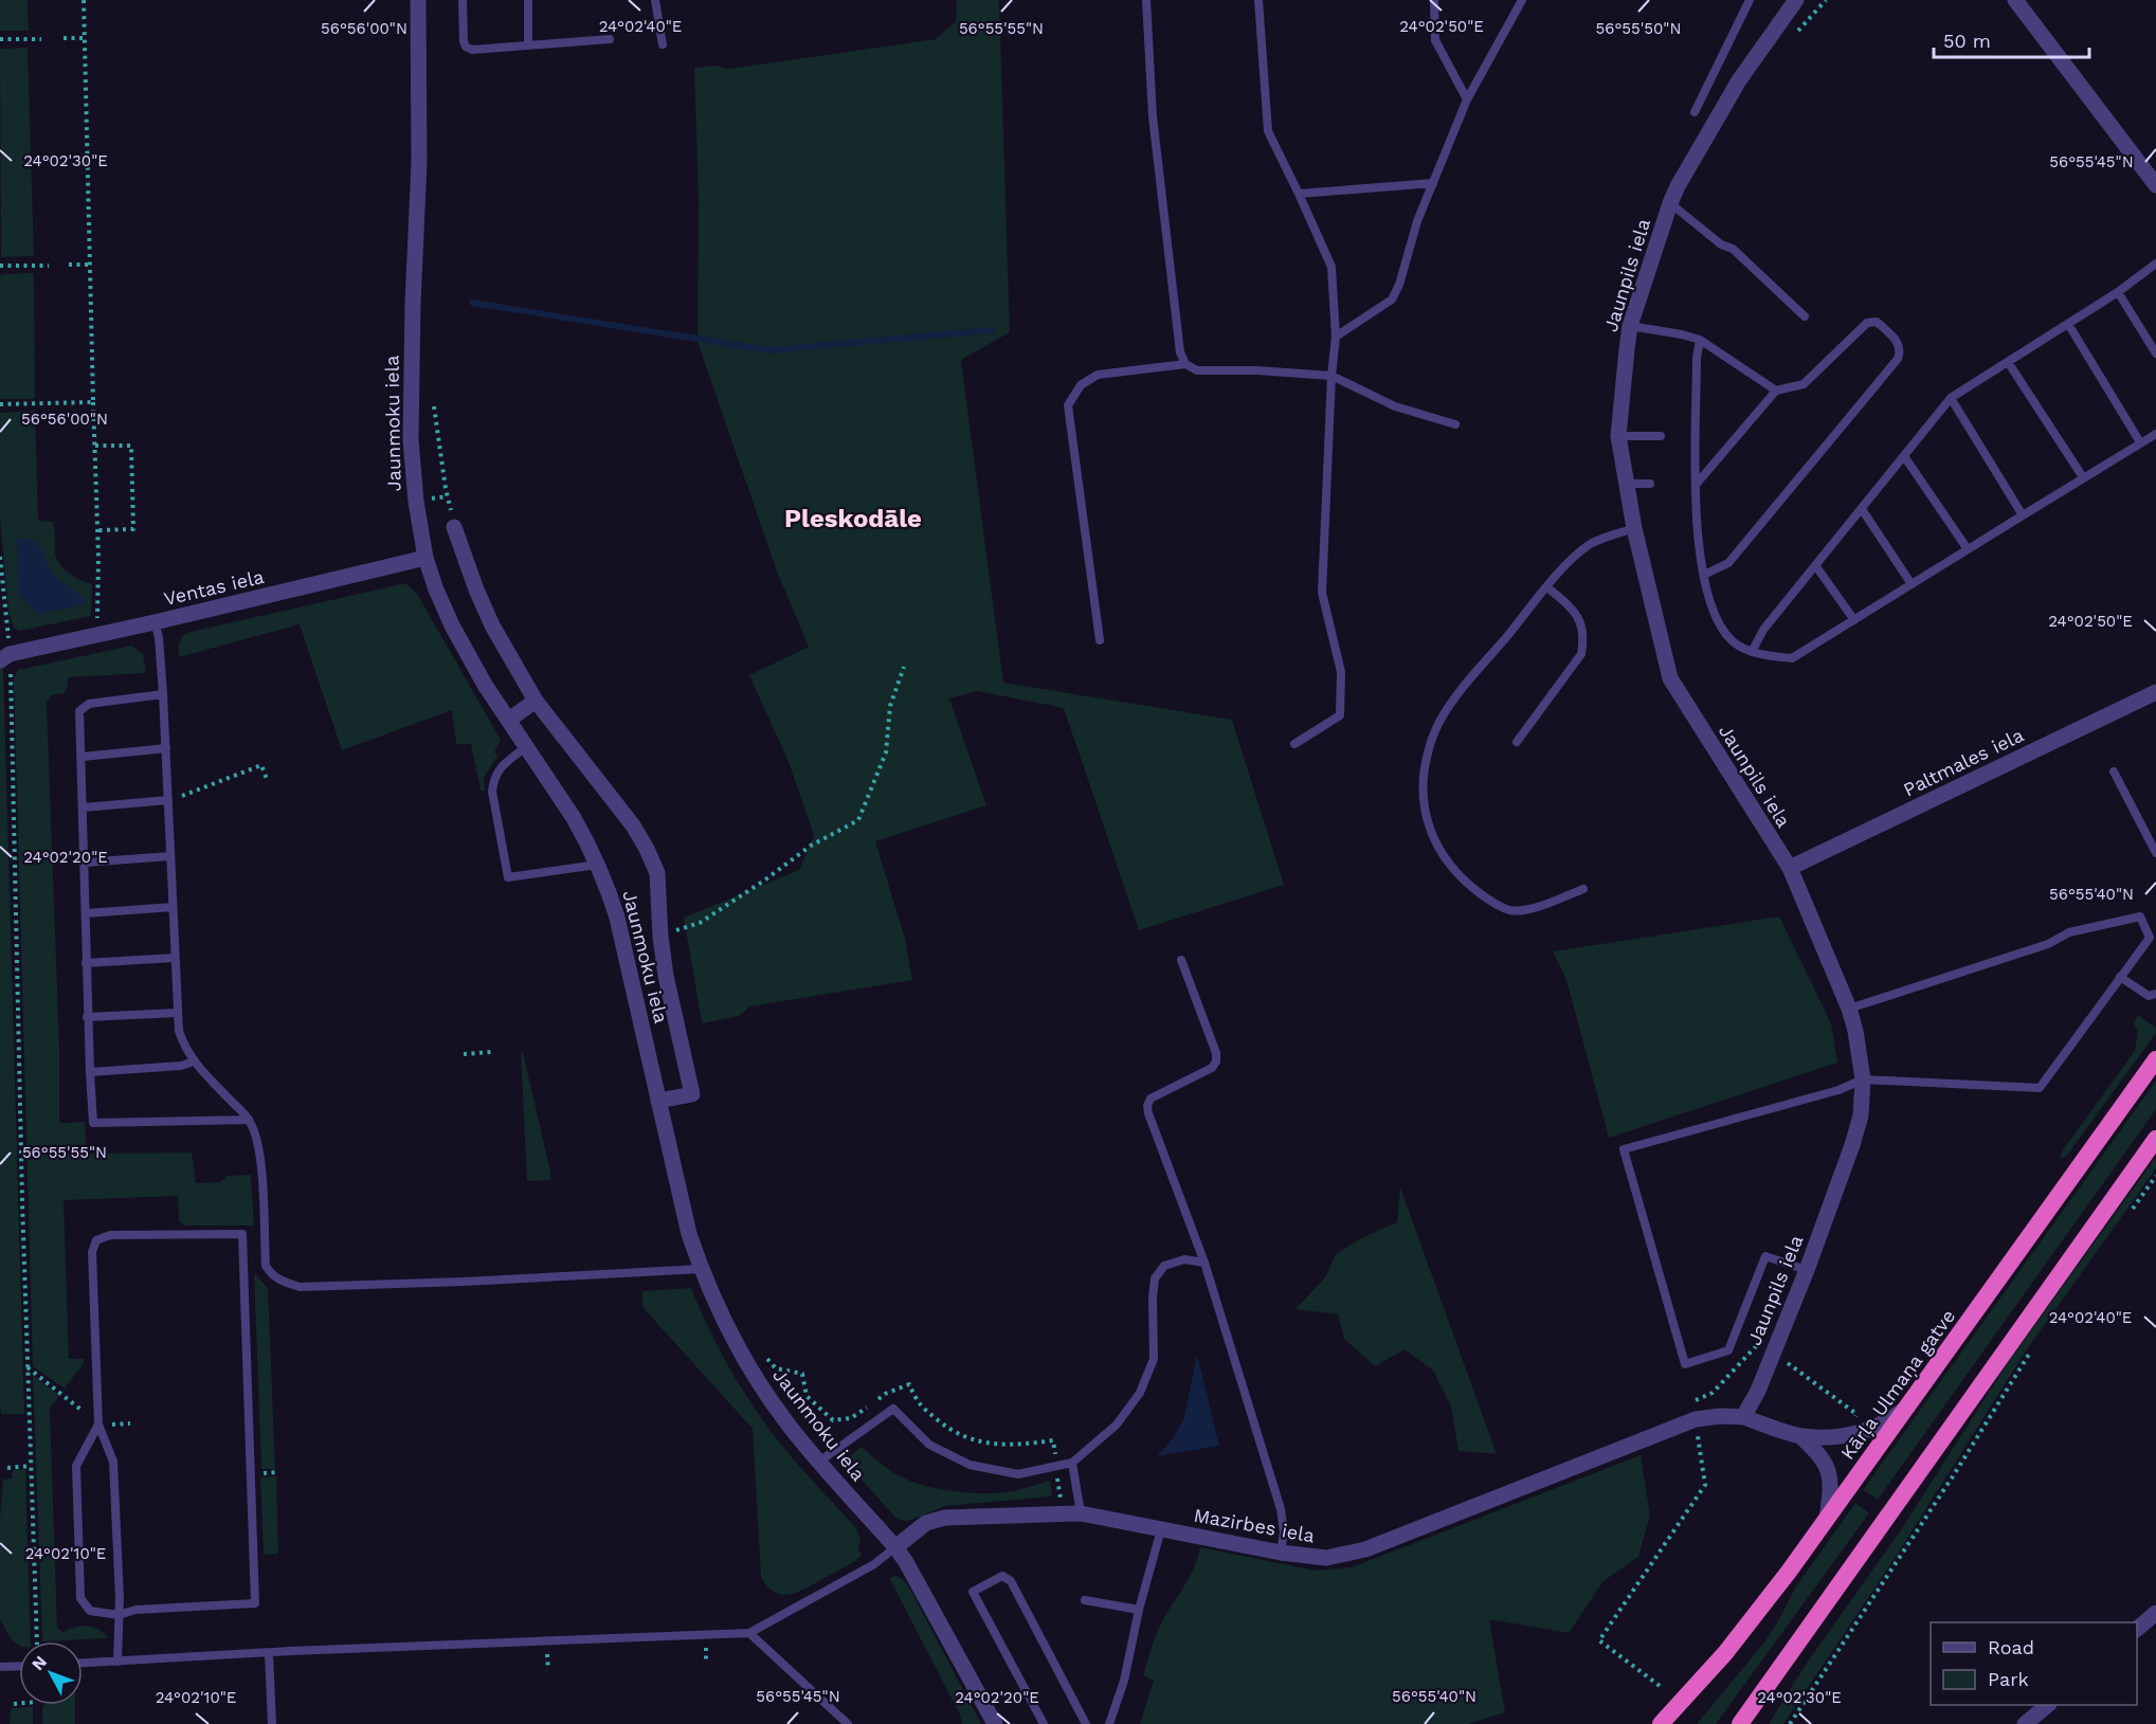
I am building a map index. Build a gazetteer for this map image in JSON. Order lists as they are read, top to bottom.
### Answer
{
  "streets": {
    "highway": ["Kārļa Ulmaņa gatve"],
    "street": [
      "Jaunpils iela",
      "Jaunmoku iela",
      "Ventas iela",
      "Paltmales iela",
      "Mazirbes iela"
    ]
  },
  "crossings": [
    ["Jaunpils iela", "Paltmales iela"],
    ["Jaunpils iela", "Mazirbes iela"],
    ["Jaunmoku iela", "Ventas iela"],
    ["Jaunmoku iela", "Mazirbes iela"]
  ],
  "districts": ["Pleskodāle"],
  "legend": ["Road", "Park"],
  "scale_bar": "50 m",
  "north": "top left",
  "coordinates": [
    "24°02'40\"E",
    "24°02'50\"E",
    "56°56'00\"N",
    "56°55'55\"N",
    "56°55'50\"N",
    "24°02'30\"E",
    "56°55'45\"N",
    "24°02'20\"E",
    "56°55'40\"N",
    "24°02'10\"E"
  ]
}
